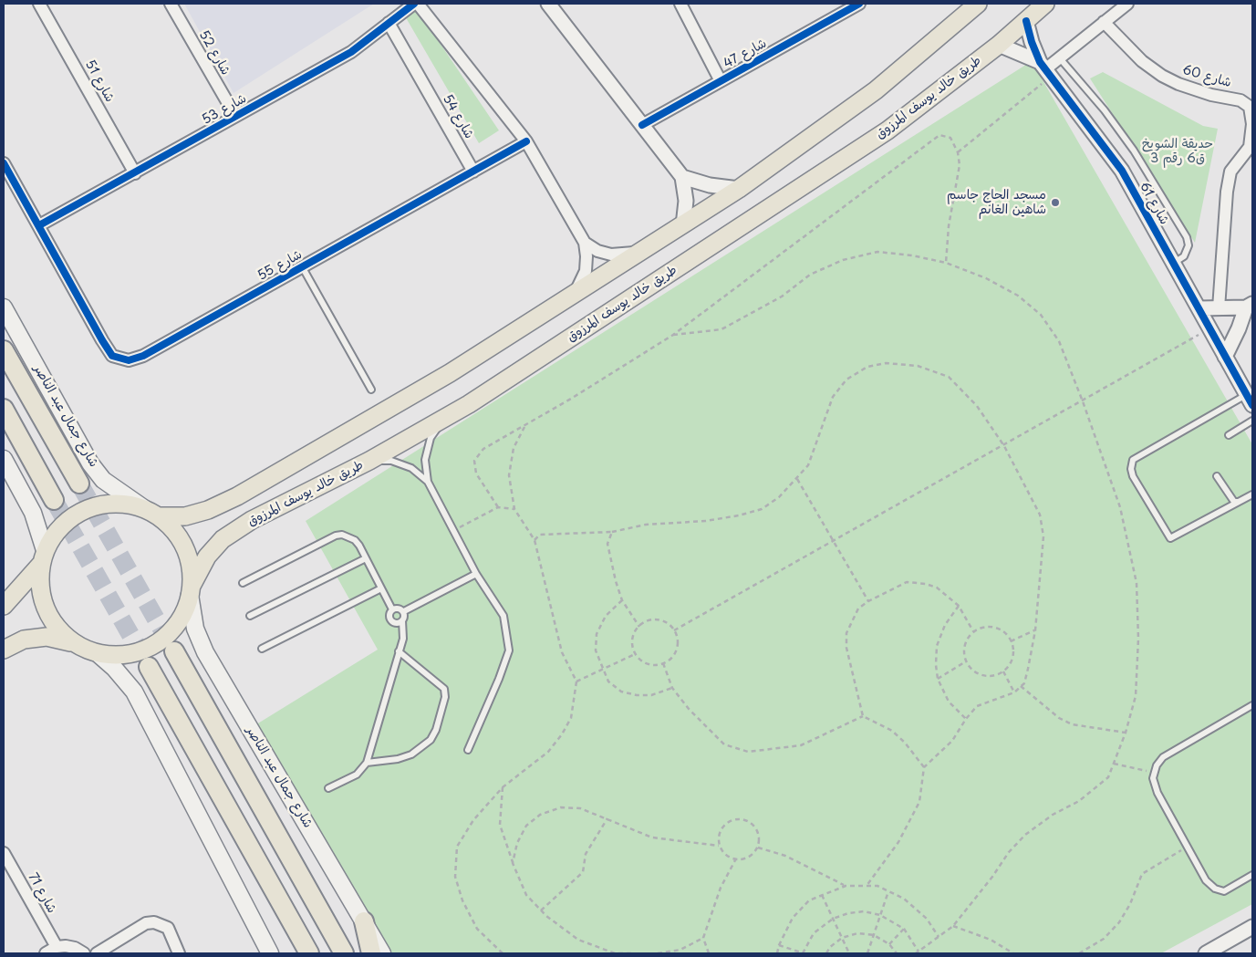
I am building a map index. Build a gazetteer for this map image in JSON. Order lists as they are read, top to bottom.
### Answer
{
  "streets": {
    "highway": ["شارع جمال عبد الناصر"],
    "main road": ["طريق خالد يوسف المرزوق"],
    "street": [
      "شارع 52",
      "شارع 47",
      "شارع 60",
      "شارع 51",
      "شارع 53",
      "شارع 54",
      "شارع 61",
      "شارع 55",
      "شارع 71"
    ]
  },
  "crossings": [
    ["شارع 52", "شارع 53"],
    ["شارع 51", "شارع 53"],
    ["طريق خالد يوسف المرزوق", "شارع 61"],
    ["طريق خالد يوسف المرزوق", "شارع جمال عبد الناصر"],
    ["شارع 53", "شارع 54"],
    ["شارع 53", "شارع 55"],
    ["شارع 54", "شارع 55"]
  ],
  "parks": ["حديقة الشويخ ق6 رقم 3"],
  "places": ["مسجد الحاج جاسم شاهين الغانم"]
}
